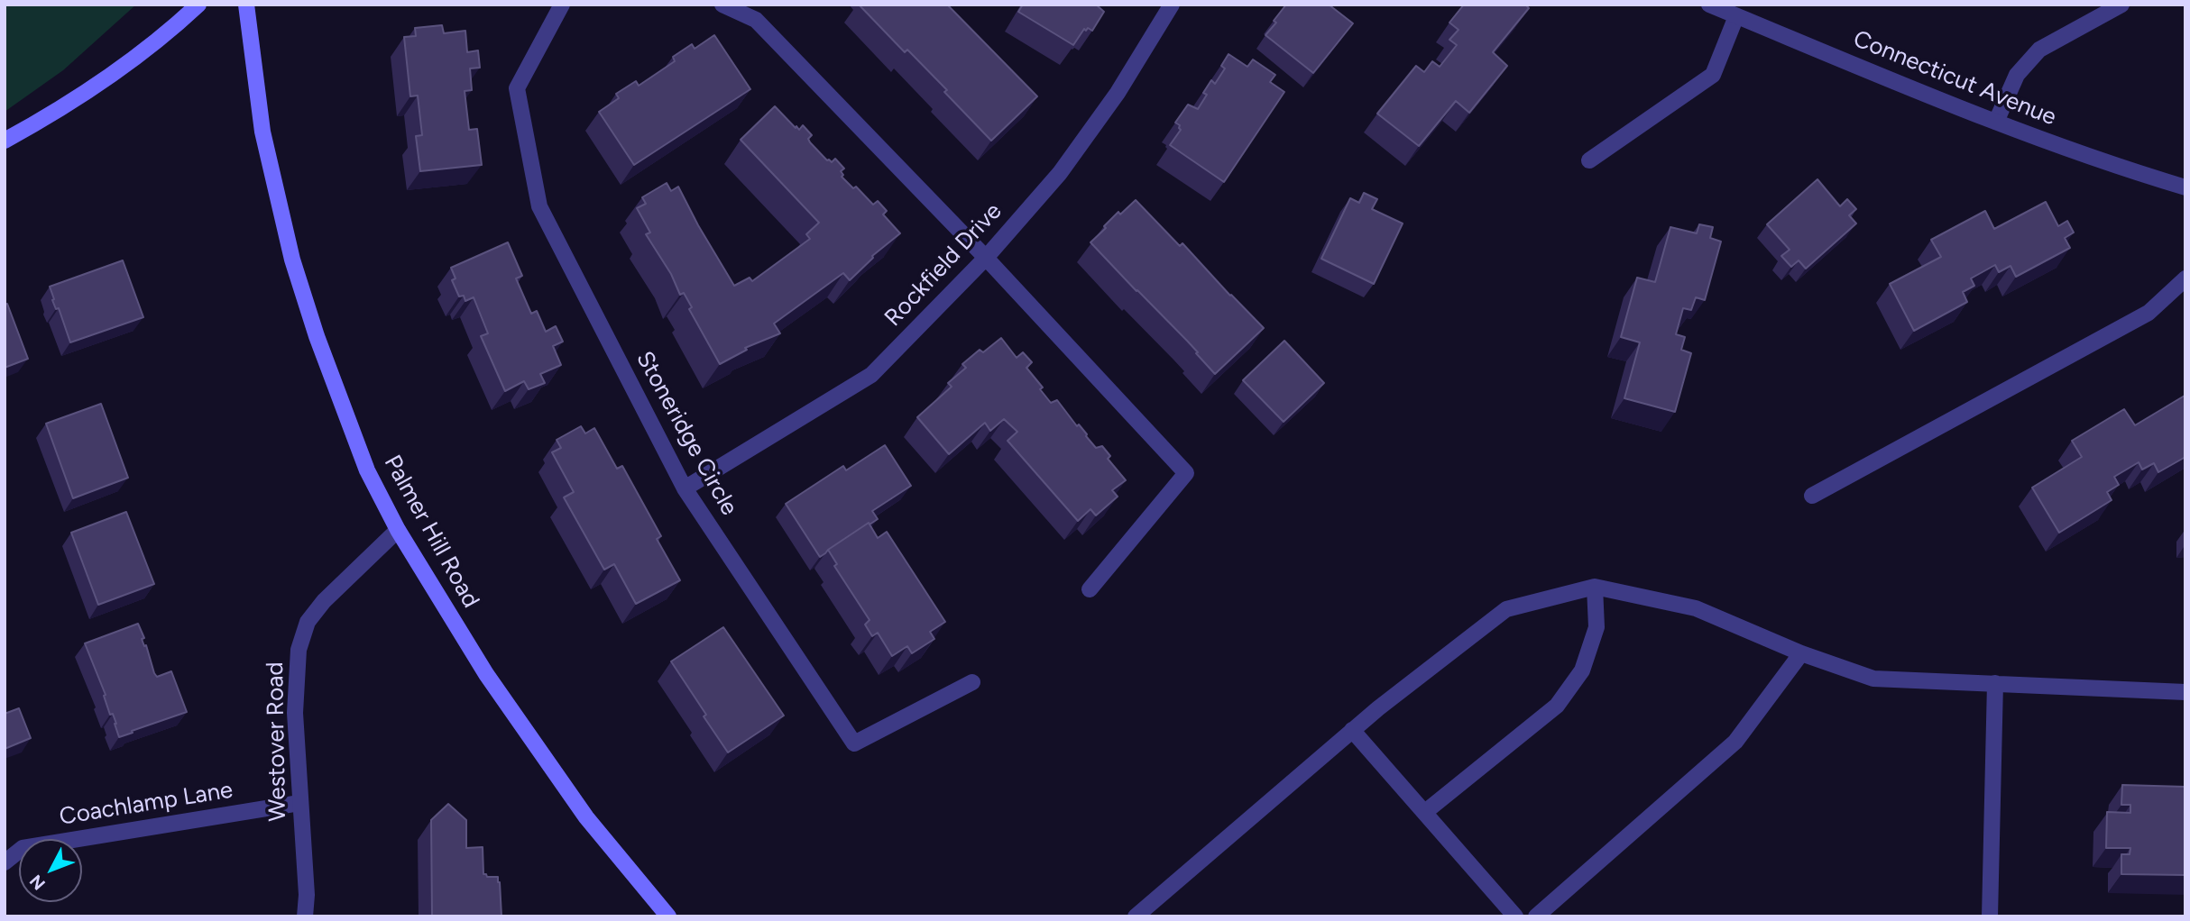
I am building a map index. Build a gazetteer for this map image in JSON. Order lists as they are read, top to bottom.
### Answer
{
  "streets": {
    "main road": ["Palmer Hill Road"],
    "street": [
      "Connecticut Avenue",
      "Rockfield Drive",
      "Stoneridge Circle",
      "Westover Road",
      "Coachlamp Lane"
    ]
  },
  "crossings": [
    ["Rockfield Drive", "Stoneridge Circle"],
    ["Palmer Hill Road", "Westover Road"],
    ["Westover Road", "Coachlamp Lane"]
  ],
  "north": "bottom left"
}
